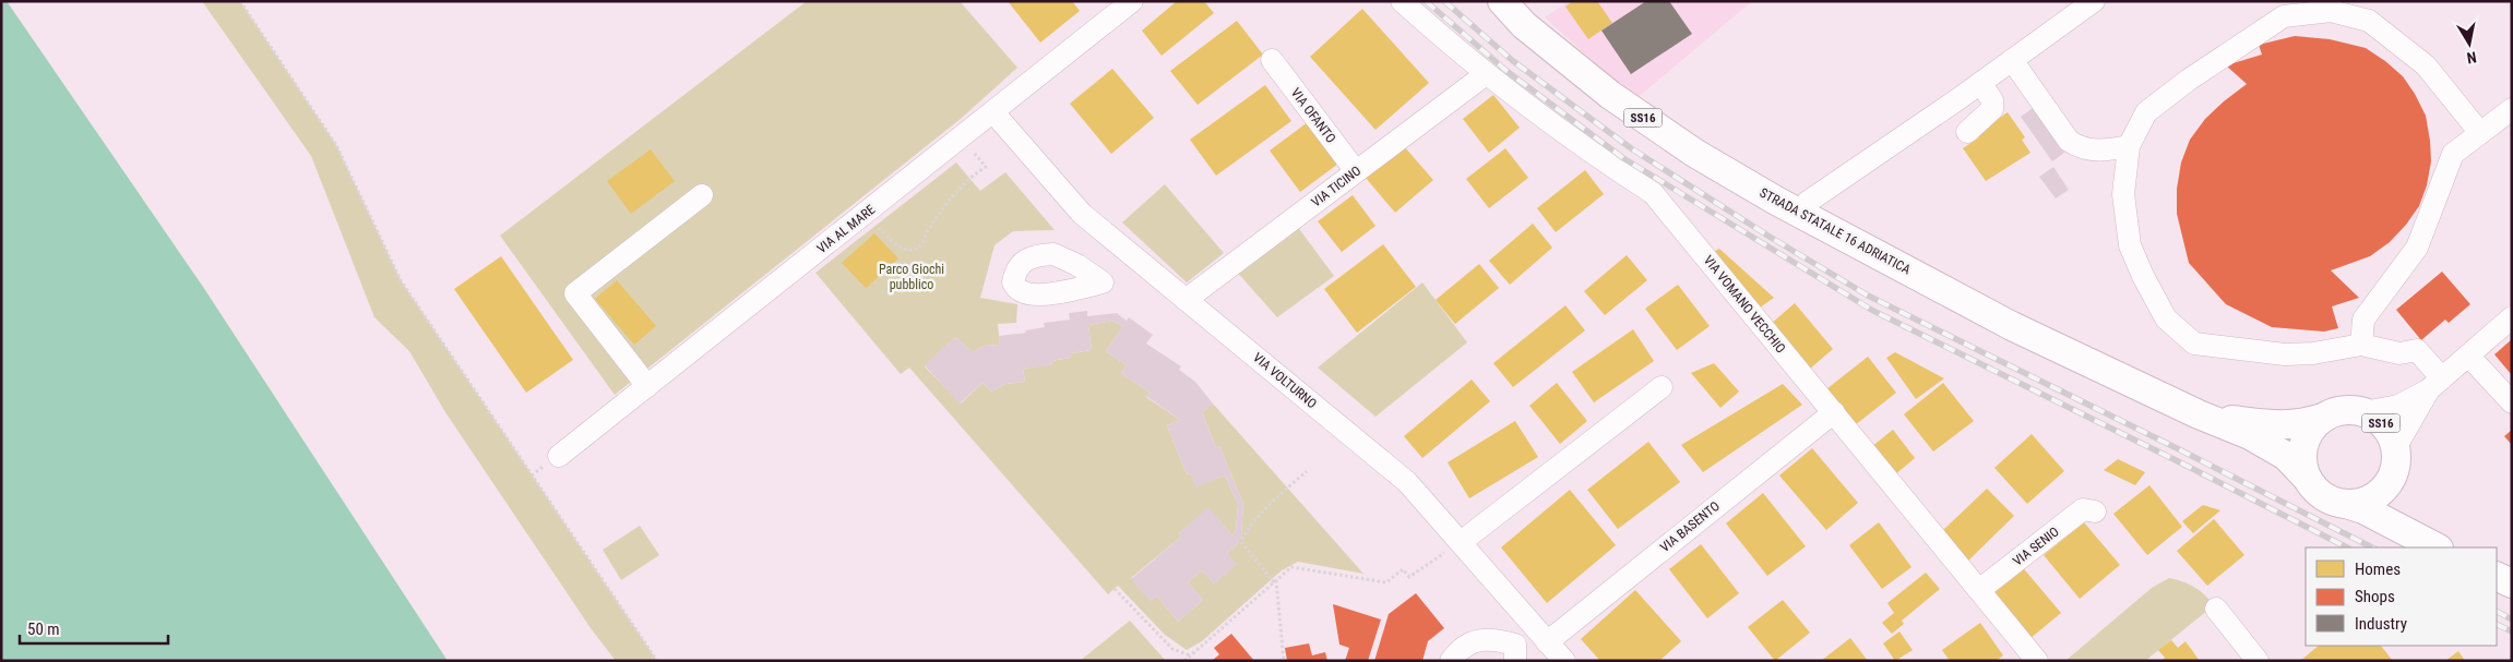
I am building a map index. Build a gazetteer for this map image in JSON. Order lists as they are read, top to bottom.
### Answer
{
  "streets": {
    "main road": ["SS16", "STRADA STATALE 16 ADRIATICA"],
    "street": [
      "VIA OFANTO",
      "VIA TICINO",
      "VIA AL MARE",
      "VIA VOMANO VECCHIO",
      "VIA VOLTURNO",
      "VIA BASENTO",
      "VIA SENIO"
    ]
  },
  "crossings": [
    ["VIA OFANTO", "VIA TICINO"],
    ["SS16", "STRADA STATALE 16 ADRIATICA"],
    ["VIA TICINO", "VIA VOMANO VECCHIO"],
    ["VIA TICINO", "VIA VOLTURNO"],
    ["VIA AL MARE", "VIA VOLTURNO"],
    ["VIA VOMANO VECCHIO", "VIA BASENTO"],
    ["VIA VOMANO VECCHIO", "VIA SENIO"],
    ["VIA VOLTURNO", "VIA BASENTO"]
  ],
  "parks": ["Parco Giochi pubblico"],
  "legend": ["Homes", "Shops", "Industry"],
  "scale_bar": "50 m",
  "north": "bottom"
}
